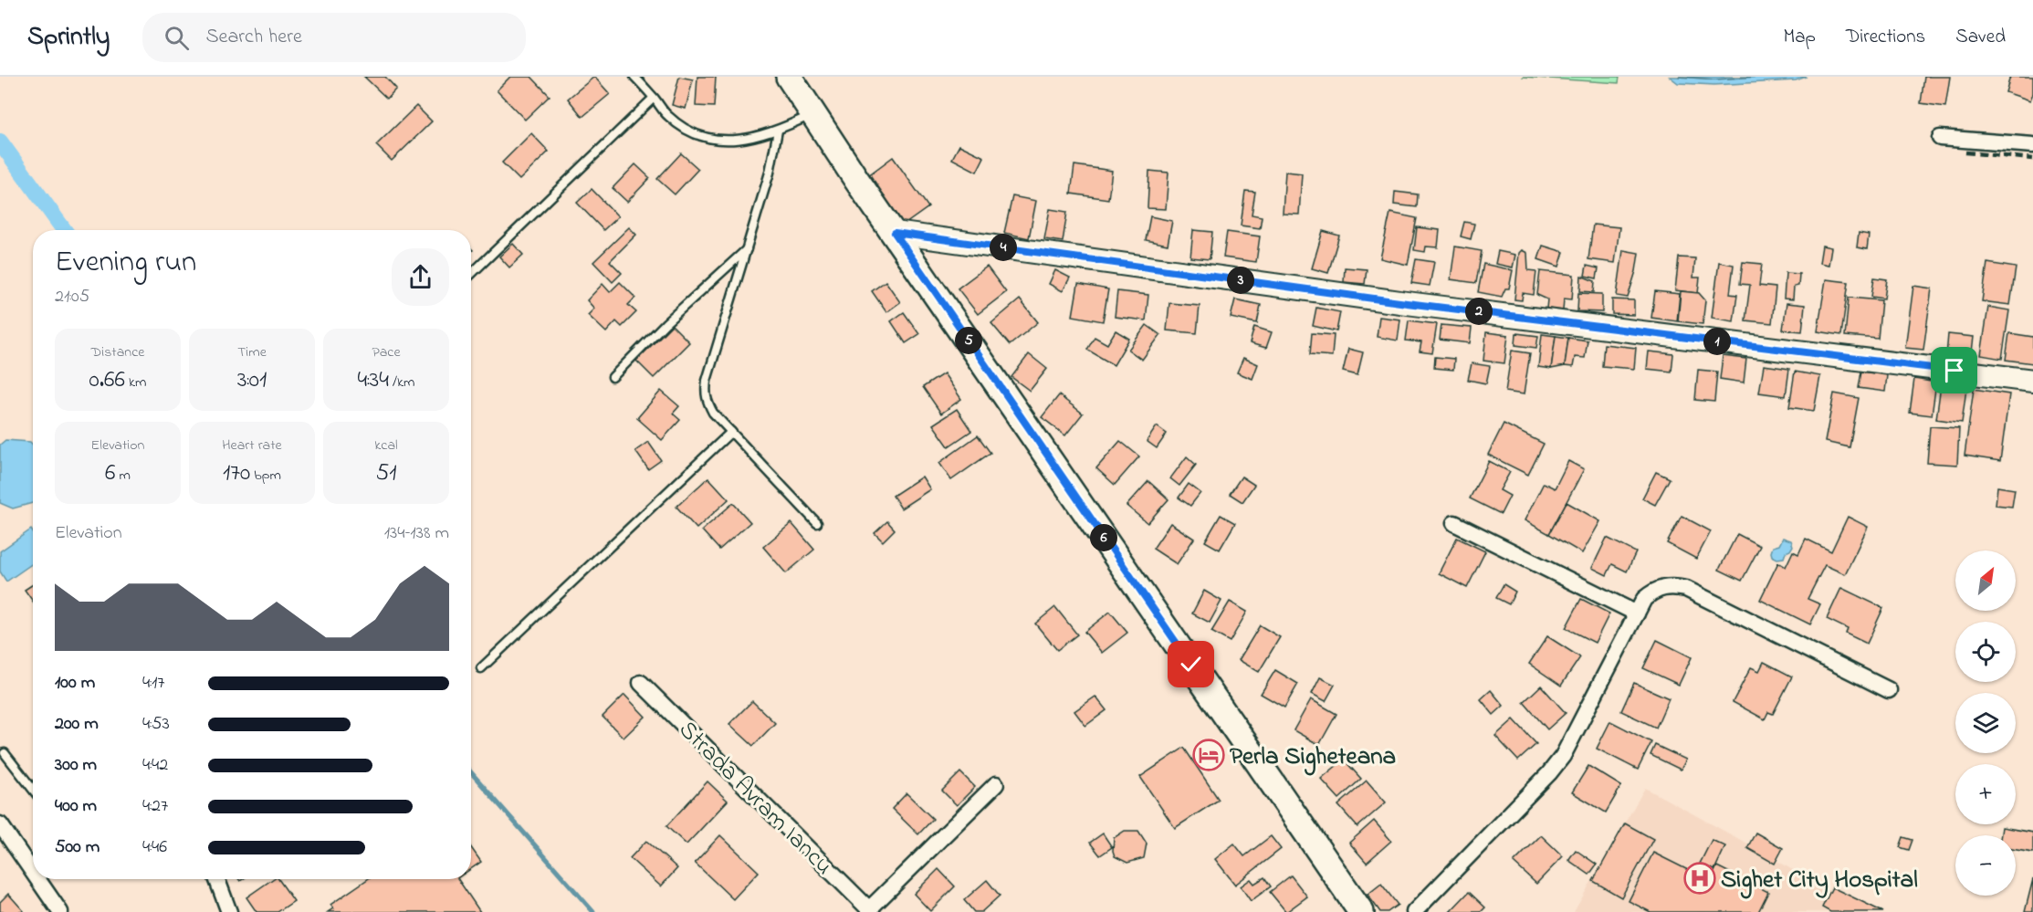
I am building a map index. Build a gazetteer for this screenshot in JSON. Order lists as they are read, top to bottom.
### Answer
{
  "streets": {
    "street": ["Strada Avram Iancu"]
  },
  "places": {
    "hotel": ["Perla Sigheteana"],
    "hospital": ["Sighet City Hospital"]
  },
  "north": "top right",
  "page": {
    "header": "Sprintly",
    "search": "Search here",
    "nav": ["Map", "Directions", "Saved"],
    "heading": ["Evening run", "21:05"],
    "pins": [
      "4",
      "3",
      "2",
      "5",
      "1",
      "6"
    ],
    "stats": [
      ["Distance", "0.66 km"],
      ["Time", "3:01"],
      ["Pace", "4:34 /km"],
      ["Elevation", "6 m"],
      ["Heart rate", "170 bpm"],
      ["kcal", "51"]
    ],
    "chart": ["Elevation", "134–138 m"],
    "map_buttons": ["+", "−"],
    "list": [
      {
        "name": "100 m",
        "note": "4:17"
      },
      {
        "name": "200 m",
        "note": "4:53"
      },
      {
        "name": "300 m",
        "note": "4:42"
      },
      {
        "name": "400 m",
        "note": "4:27"
      },
      {
        "name": "500 m",
        "note": "4:46"
      }
    ]
  }
}
